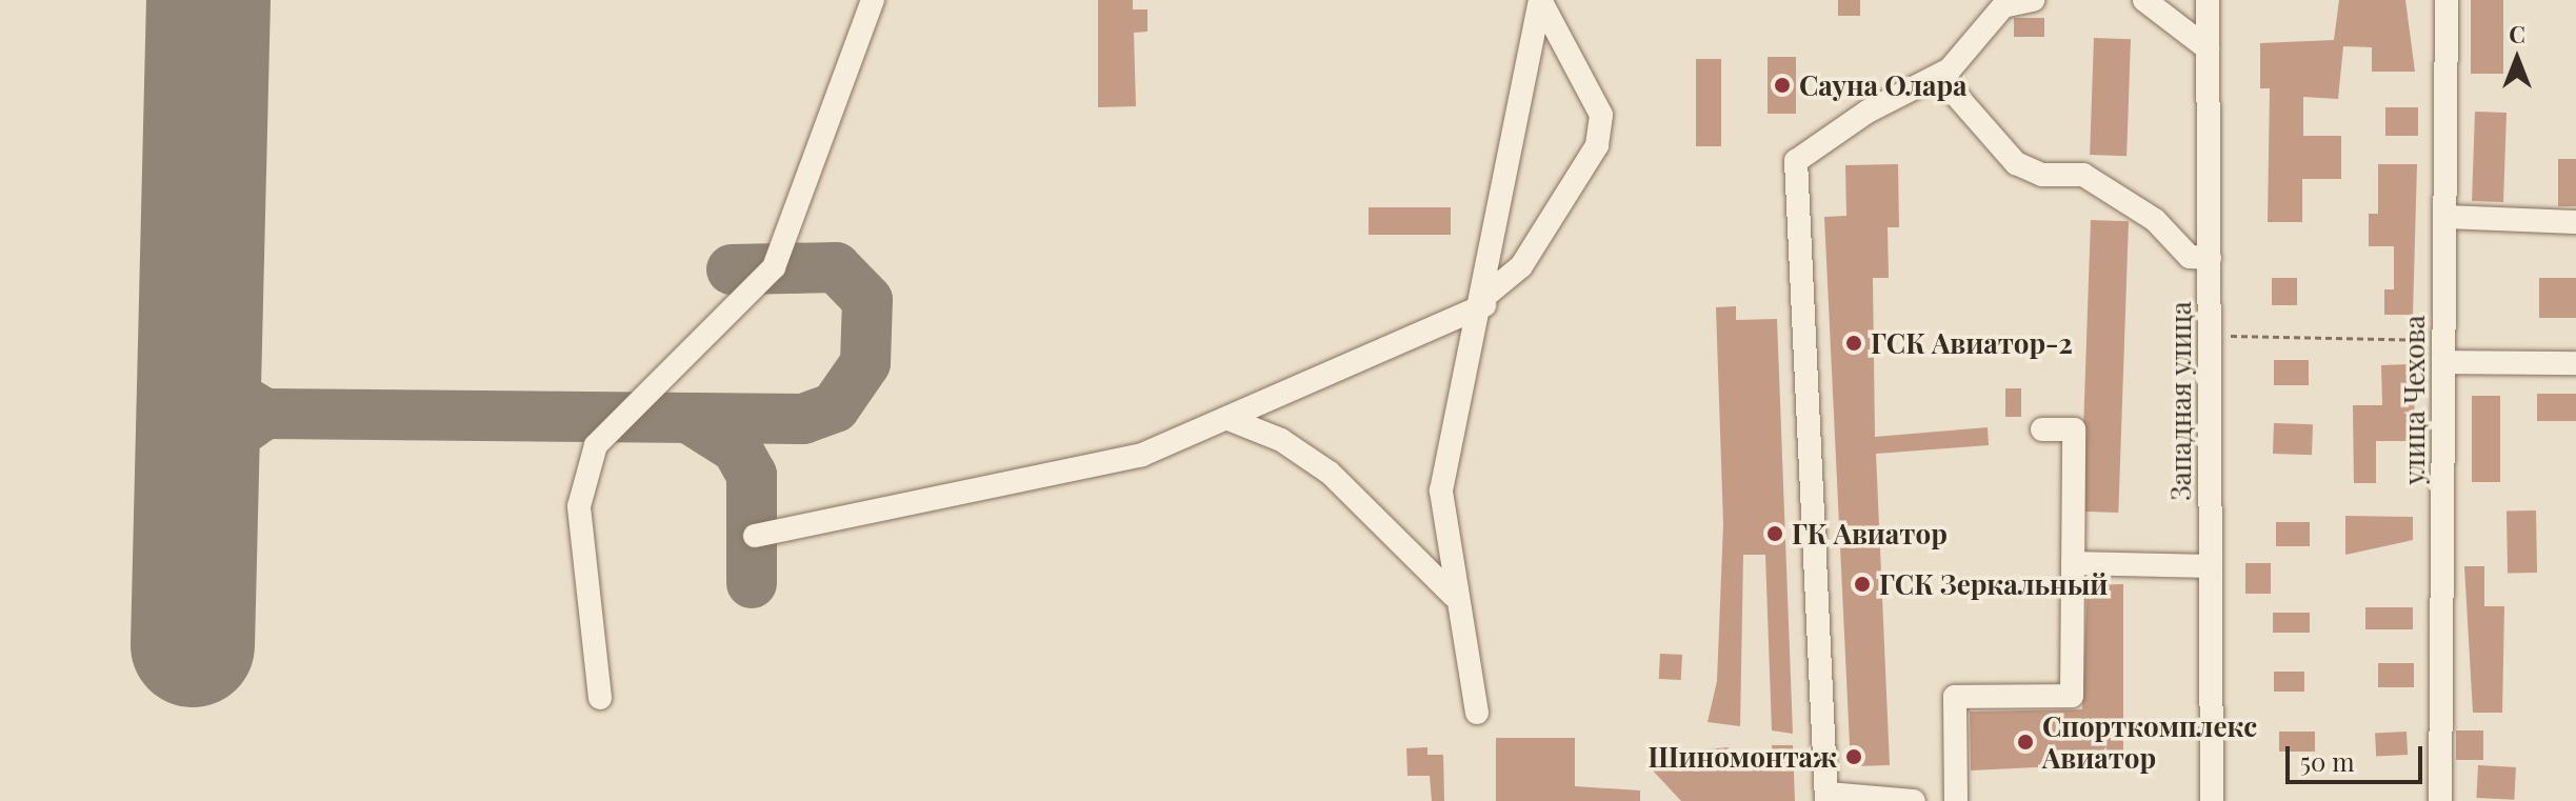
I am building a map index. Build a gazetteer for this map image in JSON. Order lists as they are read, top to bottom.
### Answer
{
  "streets": {
    "street": ["улица Чехова", "Западная улица"]
  },
  "places": [
    "Сауна Олара",
    "ГСК Авиатор-2",
    "ГК Авиатор",
    "ГСК Зеркальный",
    "Спорткомплекс Авиатор",
    "Шиномонтаж"
  ],
  "scale_bar": "50 m",
  "north": "top"
}
